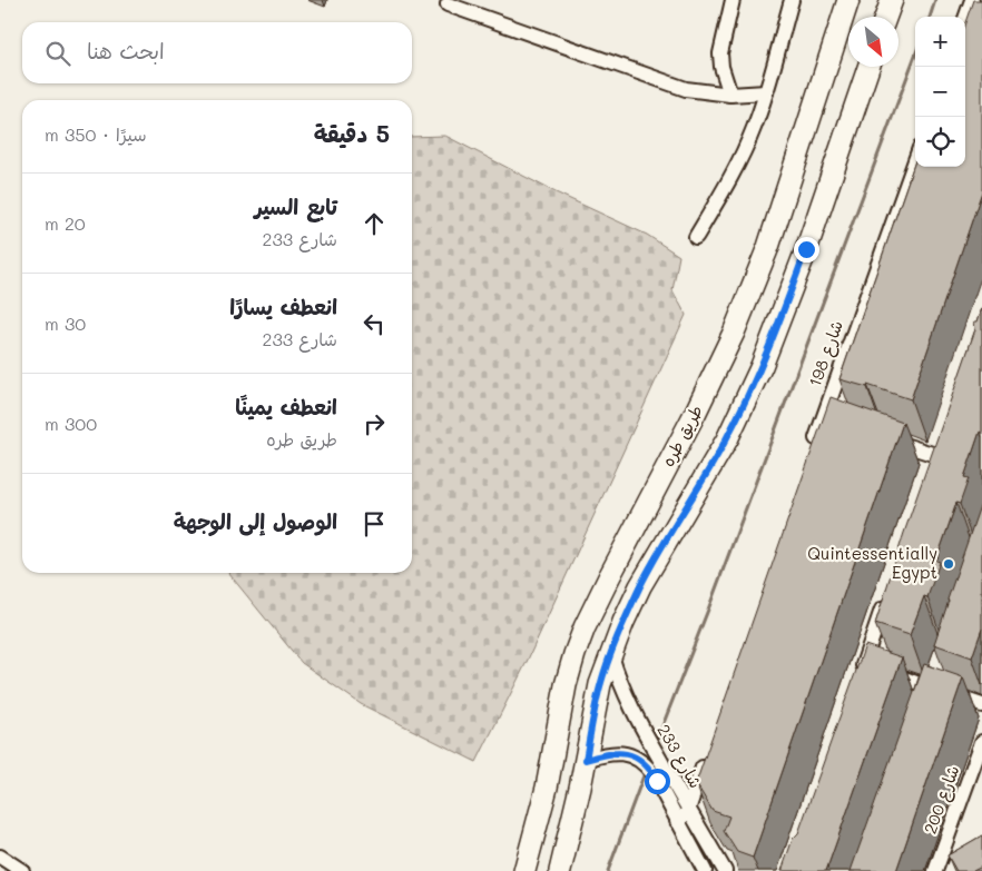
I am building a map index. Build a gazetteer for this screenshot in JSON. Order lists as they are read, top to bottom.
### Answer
{
  "streets": {
    "main road": ["طريق طره"],
    "street": ["شارع 198", "شارع 233", "شارع 200"]
  },
  "places": ["Quintessentially Egypt"],
  "north": "bottom right",
  "page": {
    "map_buttons": ["+", "−"],
    "search": "ابحث هنا",
    "heading": ["5 دقيقة", "سيرًا · 350 m"],
    "list": [
      ["تابع السير", "شارع 233", "20 m"],
      ["انعطف يسارًا", "شارع 233", "30 m"],
      ["انعطف يمينًا", "طريق طره", "300 m"],
      "الوصول إلى الوجهة"
    ]
  }
}
